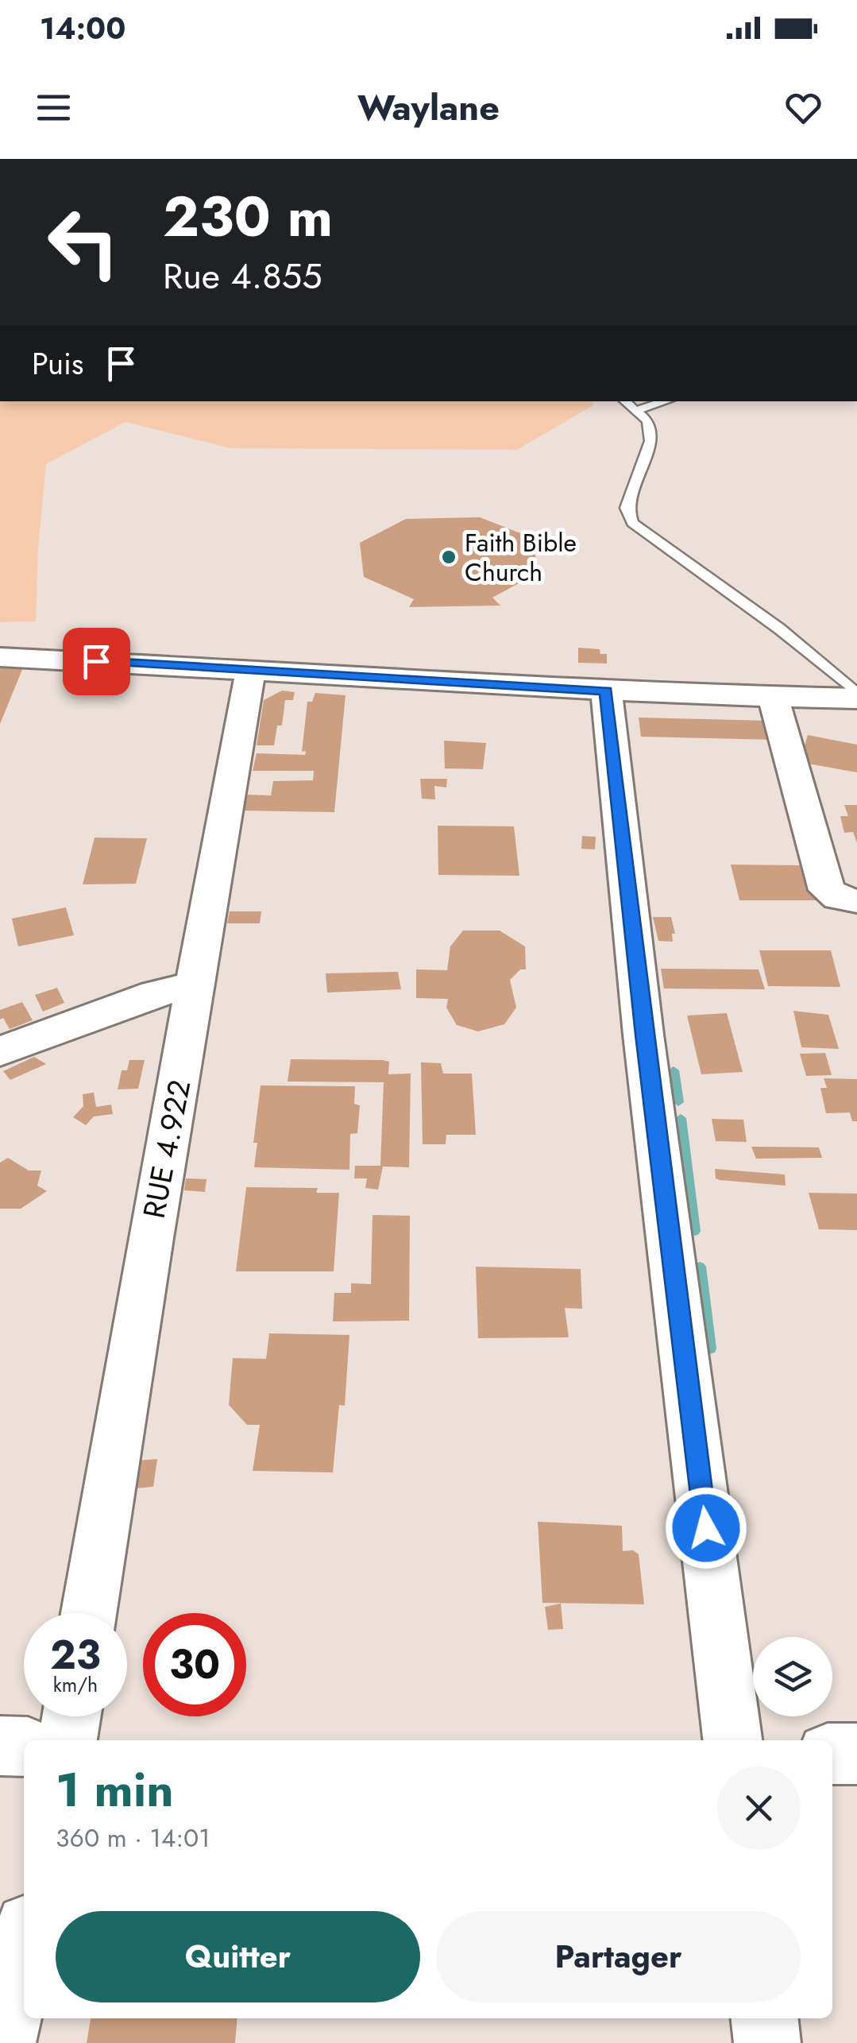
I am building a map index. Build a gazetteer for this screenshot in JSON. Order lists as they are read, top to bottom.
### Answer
{
  "streets": {
    "street": ["RUE 4.922"]
  },
  "places": ["Faith Bible Church"],
  "page": {
    "status": "14:00",
    "header": "Waylane",
    "turn": ["230 m", "Rue 4.855"],
    "then": "Puis",
    "speed": "23 km/h",
    "limit": "30",
    "heading": ["1 min", "360 m · 14:01"],
    "buttons": ["Quitter", "Partager"]
  }
}
